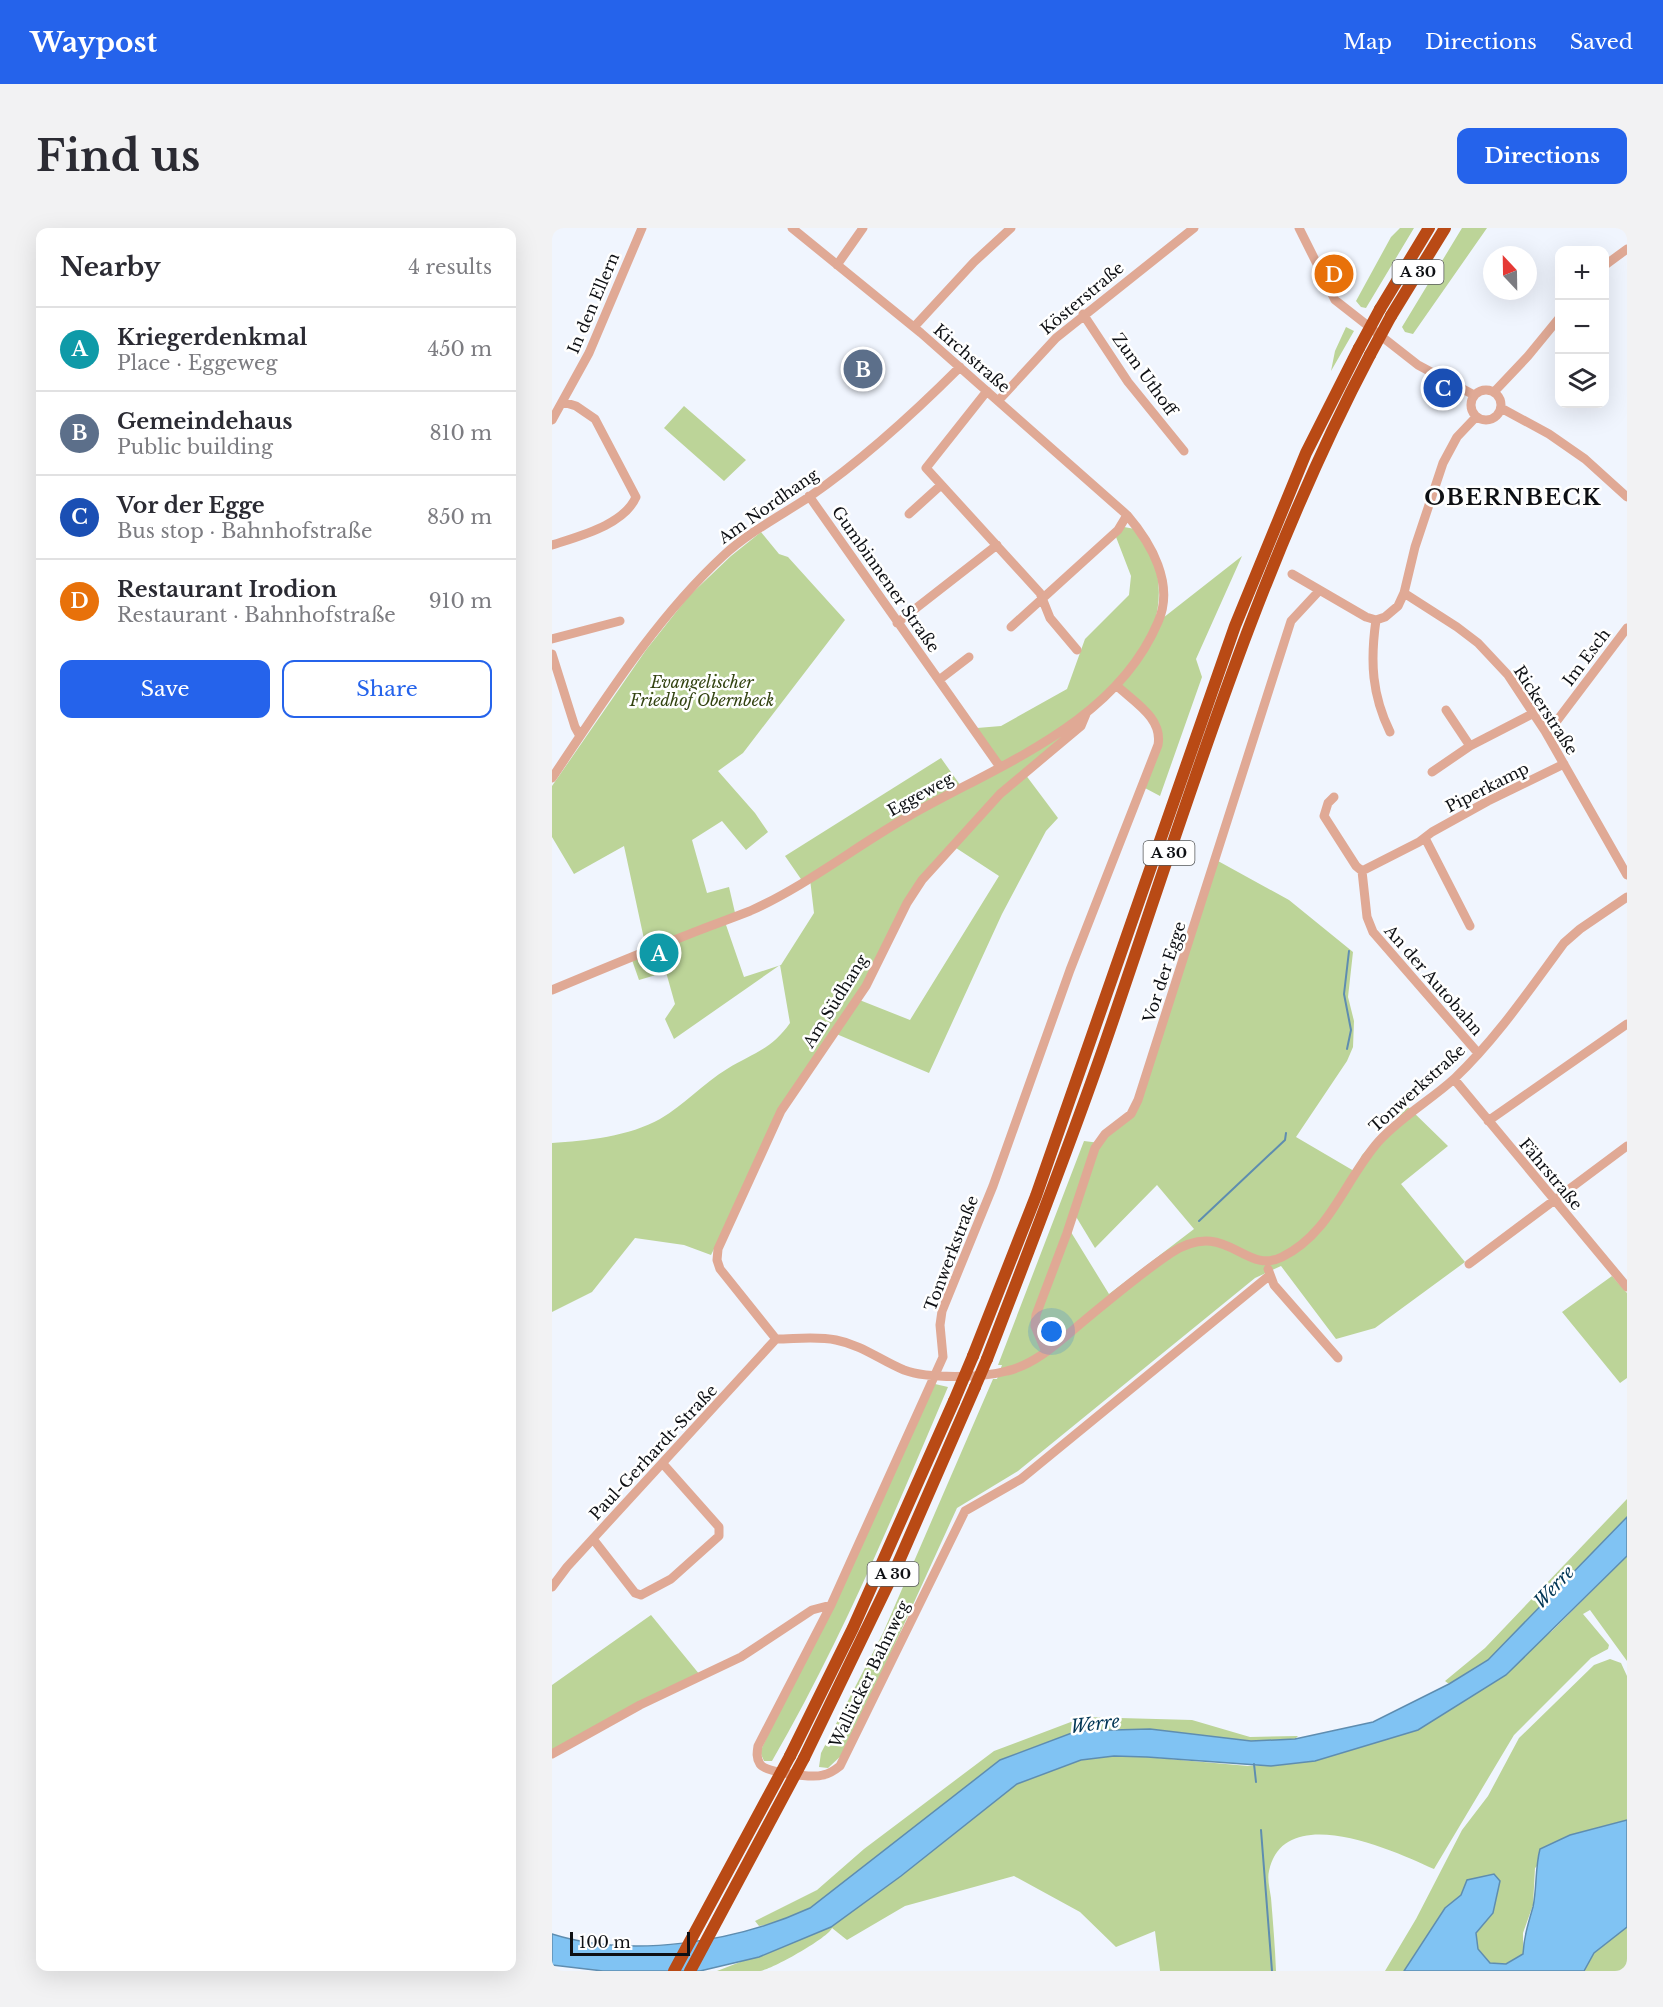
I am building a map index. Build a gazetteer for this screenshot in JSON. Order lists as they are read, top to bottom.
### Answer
{
  "streets": {
    "highway": ["A 30"],
    "street": [
      "Kösterstraße",
      "In den Ellern",
      "Kirchstraße",
      "Zum Uthoff",
      "Am Nordhang",
      "Gumbinnener Straße",
      "Im Esch",
      "Rickerstraße",
      "Piperkamp",
      "Eggeweg",
      "Vor der Egge",
      "An der Autobahn",
      "Am Südhang",
      "Tonwerkstraße",
      "Fährstraße",
      "Paul-Gerhardt-Straße",
      "Wallücker Bahnweg"
    ]
  },
  "crossings": [
    ["Kösterstraße", "Kirchstraße"],
    ["Kösterstraße", "Zum Uthoff"],
    ["Kirchstraße", "Am Nordhang"],
    ["Kirchstraße", "Eggeweg"],
    ["Am Nordhang", "Gumbinnener Straße"],
    ["Gumbinnener Straße", "Eggeweg"],
    ["Im Esch", "Rickerstraße"],
    ["Rickerstraße", "Piperkamp"],
    ["Piperkamp", "An der Autobahn"],
    ["Eggeweg", "Am Südhang"],
    ["Eggeweg", "Tonwerkstraße"],
    ["An der Autobahn", "Tonwerkstraße"],
    ["Am Südhang", "Paul-Gerhardt-Straße"],
    ["Tonwerkstraße", "Fährstraße"],
    ["Tonwerkstraße", "Wallücker Bahnweg"]
  ],
  "districts": ["OBERNBECK"],
  "water": ["Werre"],
  "parks": ["Evangelischer Friedhof Obernbeck"],
  "scale_bar": "100 m",
  "north": "top",
  "page": {
    "header": "Waypost",
    "nav": ["Map", "Directions", "Saved"],
    "buttons": [
      "Directions",
      ["Save", "Share"]
    ],
    "title": "Find us",
    "heading": ["Nearby", "4 results"],
    "map_buttons": ["+", "−"],
    "pins": [
      "D",
      "B",
      "C",
      "A"
    ],
    "list": [
      {
        "mark": "A",
        "name": "Kriegerdenkmal",
        "note": "Place · Eggeweg",
        "value": "450 m"
      },
      {
        "mark": "B",
        "name": "Gemeindehaus",
        "note": "Public building",
        "value": "810 m"
      },
      {
        "mark": "C",
        "name": "Vor der Egge",
        "note": "Bus stop · Bahnhofstraße",
        "value": "850 m"
      },
      {
        "mark": "D",
        "name": "Restaurant Irodion",
        "note": "Restaurant · Bahnhofstraße",
        "value": "910 m"
      }
    ],
    "scale": "100 m"
  }
}
